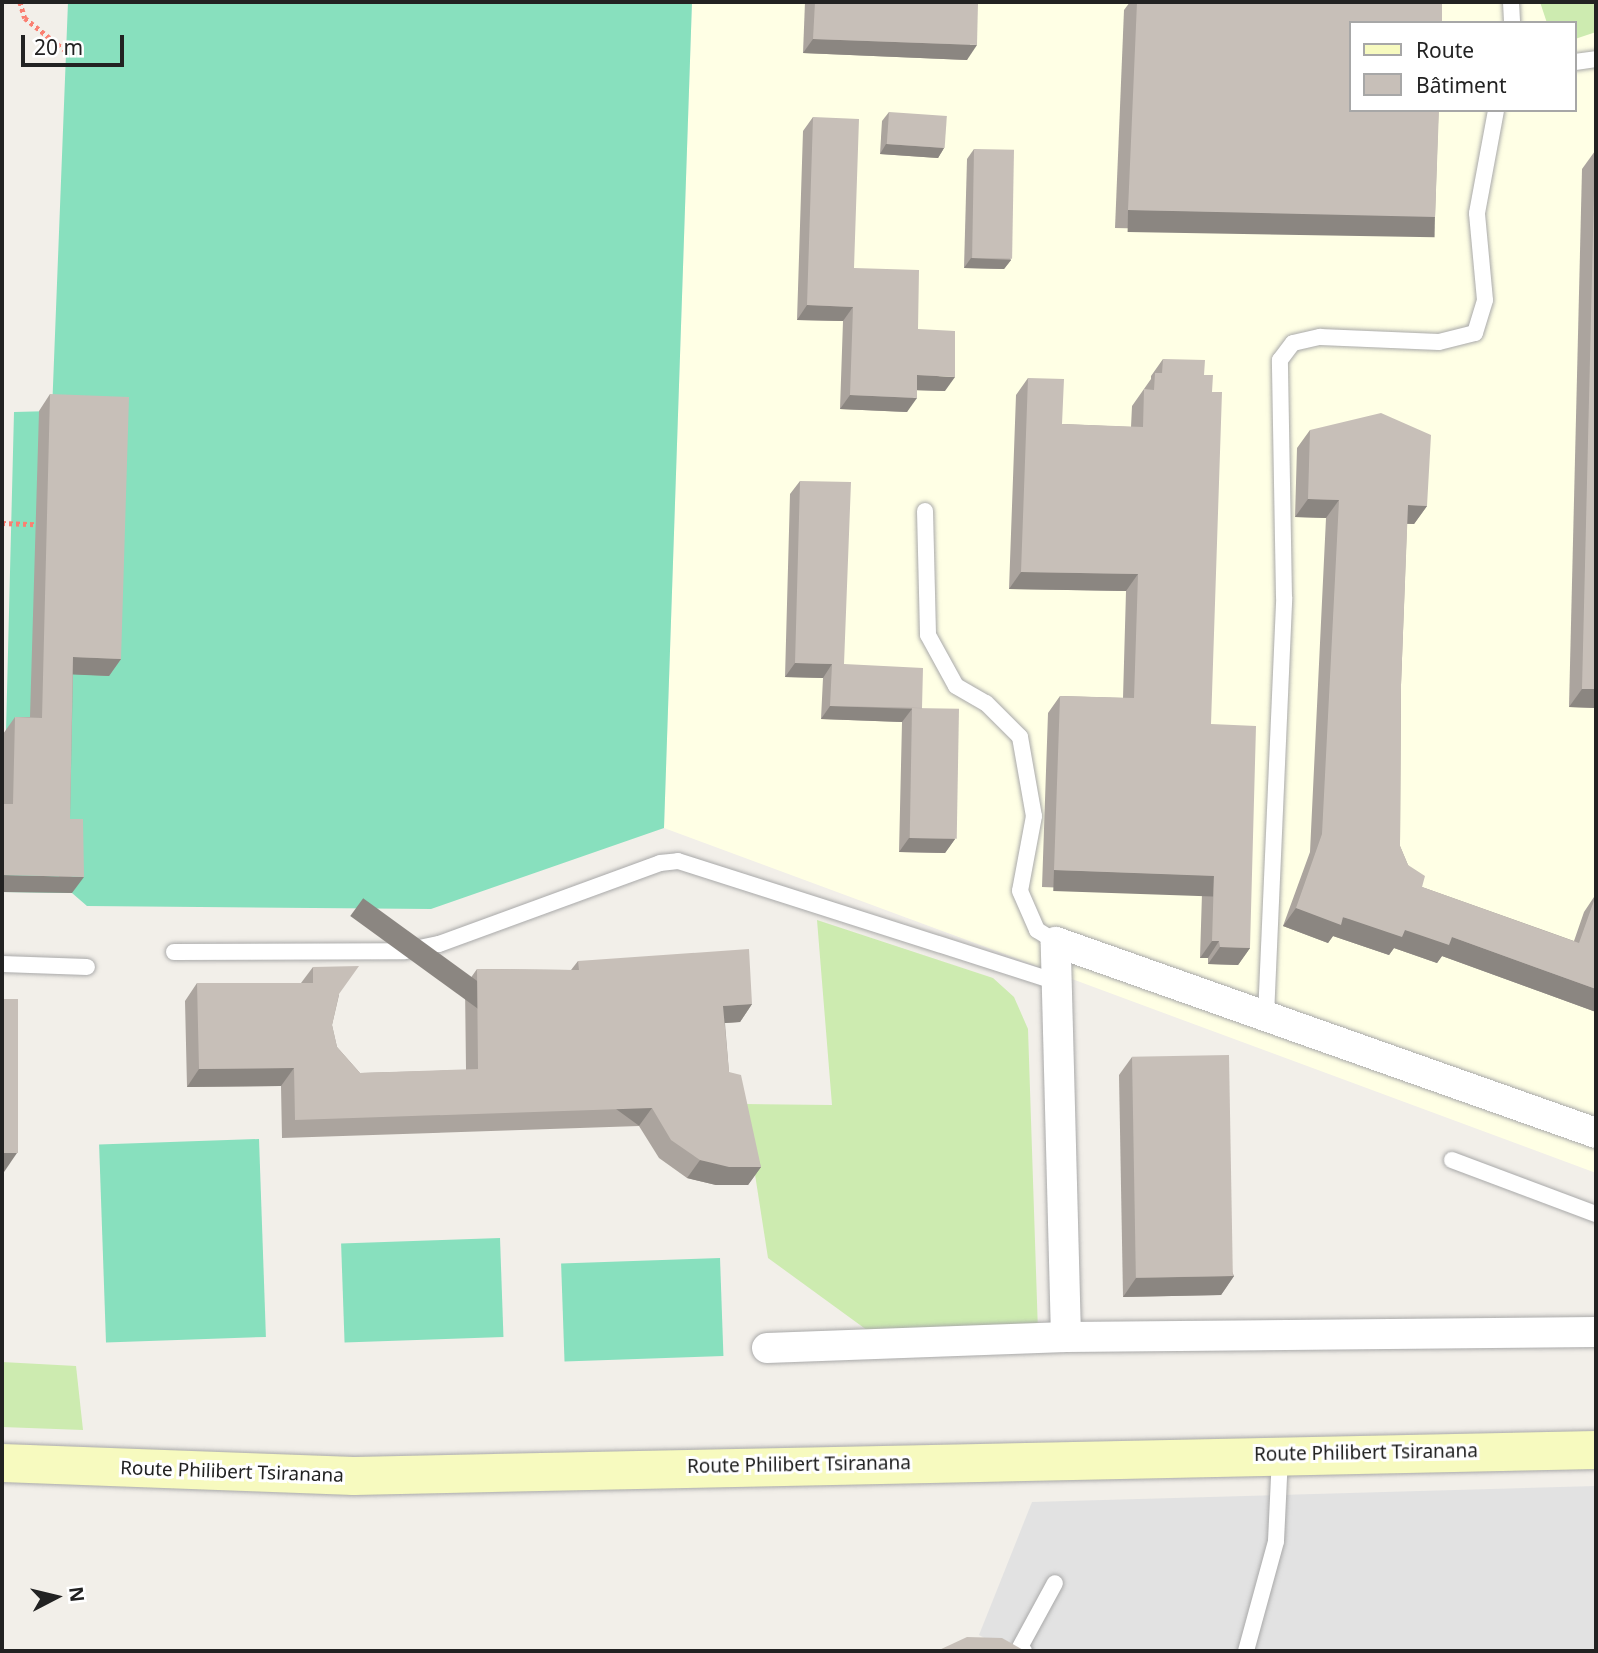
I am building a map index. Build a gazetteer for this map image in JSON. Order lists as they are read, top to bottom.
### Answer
{
  "streets": {
    "main road": ["Route Philibert Tsiranana"]
  },
  "legend": ["Route", "Bâtiment"],
  "scale_bar": "20 m",
  "north": "right"
}
